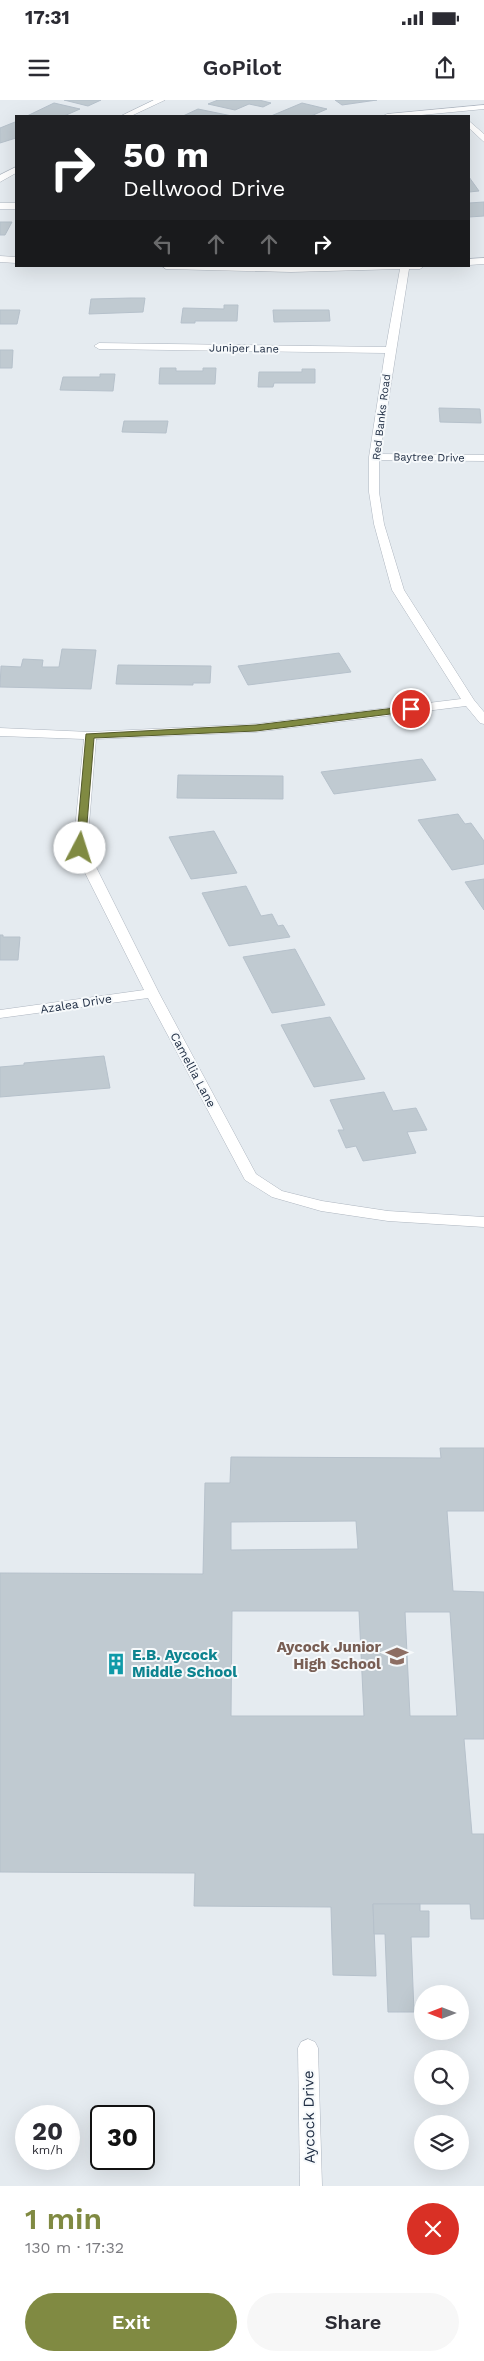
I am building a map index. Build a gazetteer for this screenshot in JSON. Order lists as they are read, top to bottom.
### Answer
{
  "streets": {
    "street": [
      "Juniper Lane",
      "Red Banks Road",
      "Baytree Drive",
      "Azalea Drive",
      "Camellia Lane",
      "Aycock Drive"
    ]
  },
  "crossings": [
    ["Juniper Lane", "Red Banks Road"],
    ["Red Banks Road", "Baytree Drive"],
    ["Azalea Drive", "Camellia Lane"]
  ],
  "places": {
    "school or university": ["Aycock Junior High School"],
    "building": ["E.B. Aycock Middle School"]
  },
  "north": "left",
  "page": {
    "status": "17:31",
    "header": "GoPilot",
    "turn": ["50 m", "Dellwood Drive"],
    "speed": "20 km/h",
    "limit": "30",
    "heading": ["1 min", "130 m · 17:32"],
    "buttons": ["Exit", "Share"]
  }
}
